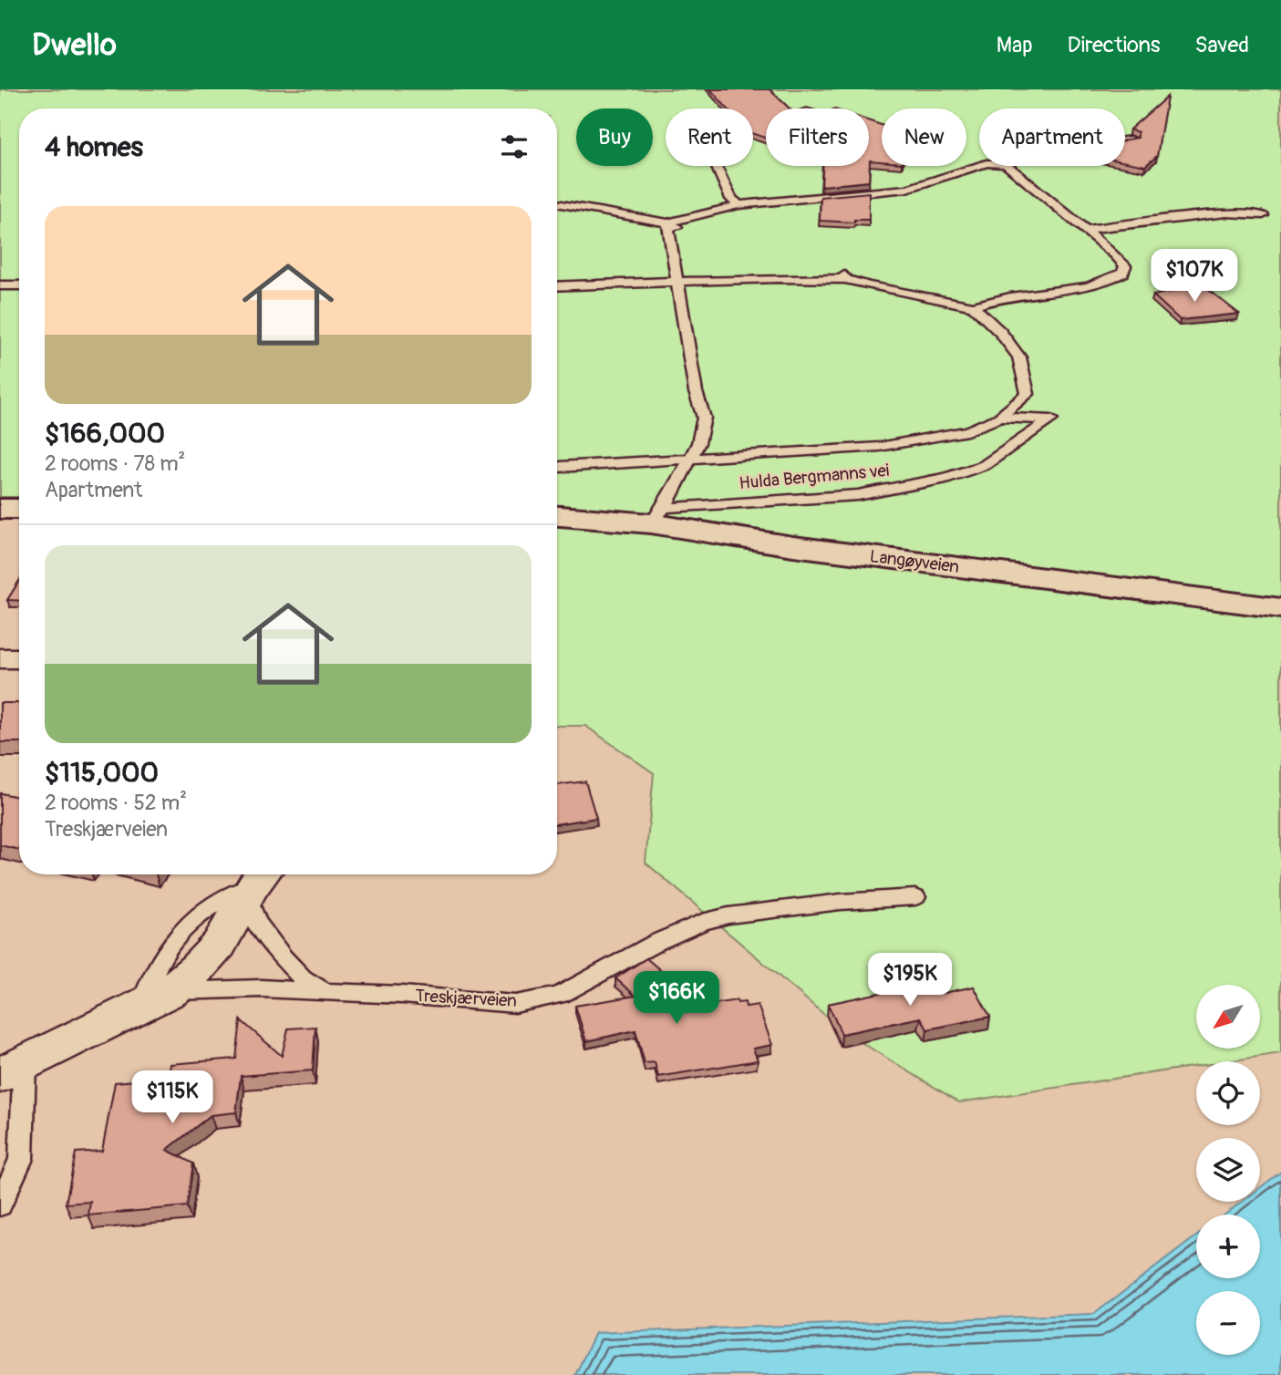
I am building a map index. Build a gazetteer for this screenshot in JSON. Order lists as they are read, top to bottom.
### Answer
{
  "streets": {
    "main road": ["Langøyveien"],
    "lane": ["Hulda Bergmanns vei", "Treskjærveien"]
  },
  "crossings": [
    ["Hulda Bergmanns vei", "Langøyveien"]
  ],
  "north": "bottom left",
  "page": {
    "header": "Dwello",
    "nav": ["Map", "Directions", "Saved"],
    "chip": [
      "Buy",
      "Rent",
      "Filters",
      "New",
      "Apartment"
    ],
    "heading": "4 homes",
    "list": [
      {
        "name": "$166,000",
        "note": "2 rooms · 78 m² · Apartment"
      },
      {
        "name": "$115,000",
        "note": "2 rooms · 52 m² · Treskjærveien"
      }
    ],
    "price": [
      "$107K",
      "$195K",
      "$166K",
      "$115K"
    ],
    "map_buttons": ["+", "−"]
  }
}
